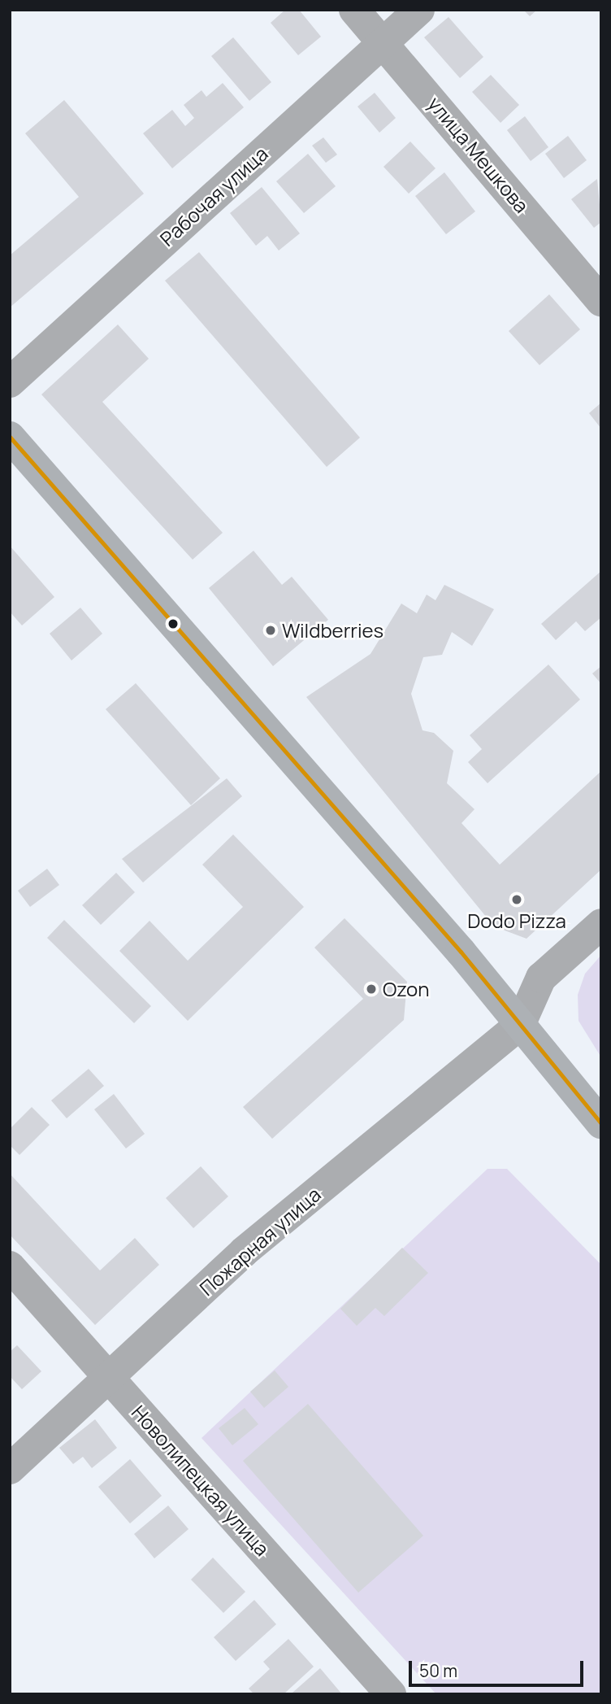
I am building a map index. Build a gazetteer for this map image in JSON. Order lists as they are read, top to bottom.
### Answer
{
  "streets": {
    "street": [
      "улица Мешкова",
      "Рабочая улица",
      "Пожарная улица",
      "Новолипецкая улица"
    ]
  },
  "crossings": [
    ["улица Мешкова", "Рабочая улица"],
    ["Пожарная улица", "Новолипецкая улица"]
  ],
  "places": ["Wildberries", "Dodo Pizza", "Ozon"],
  "scale_bar": "50 m"
}
